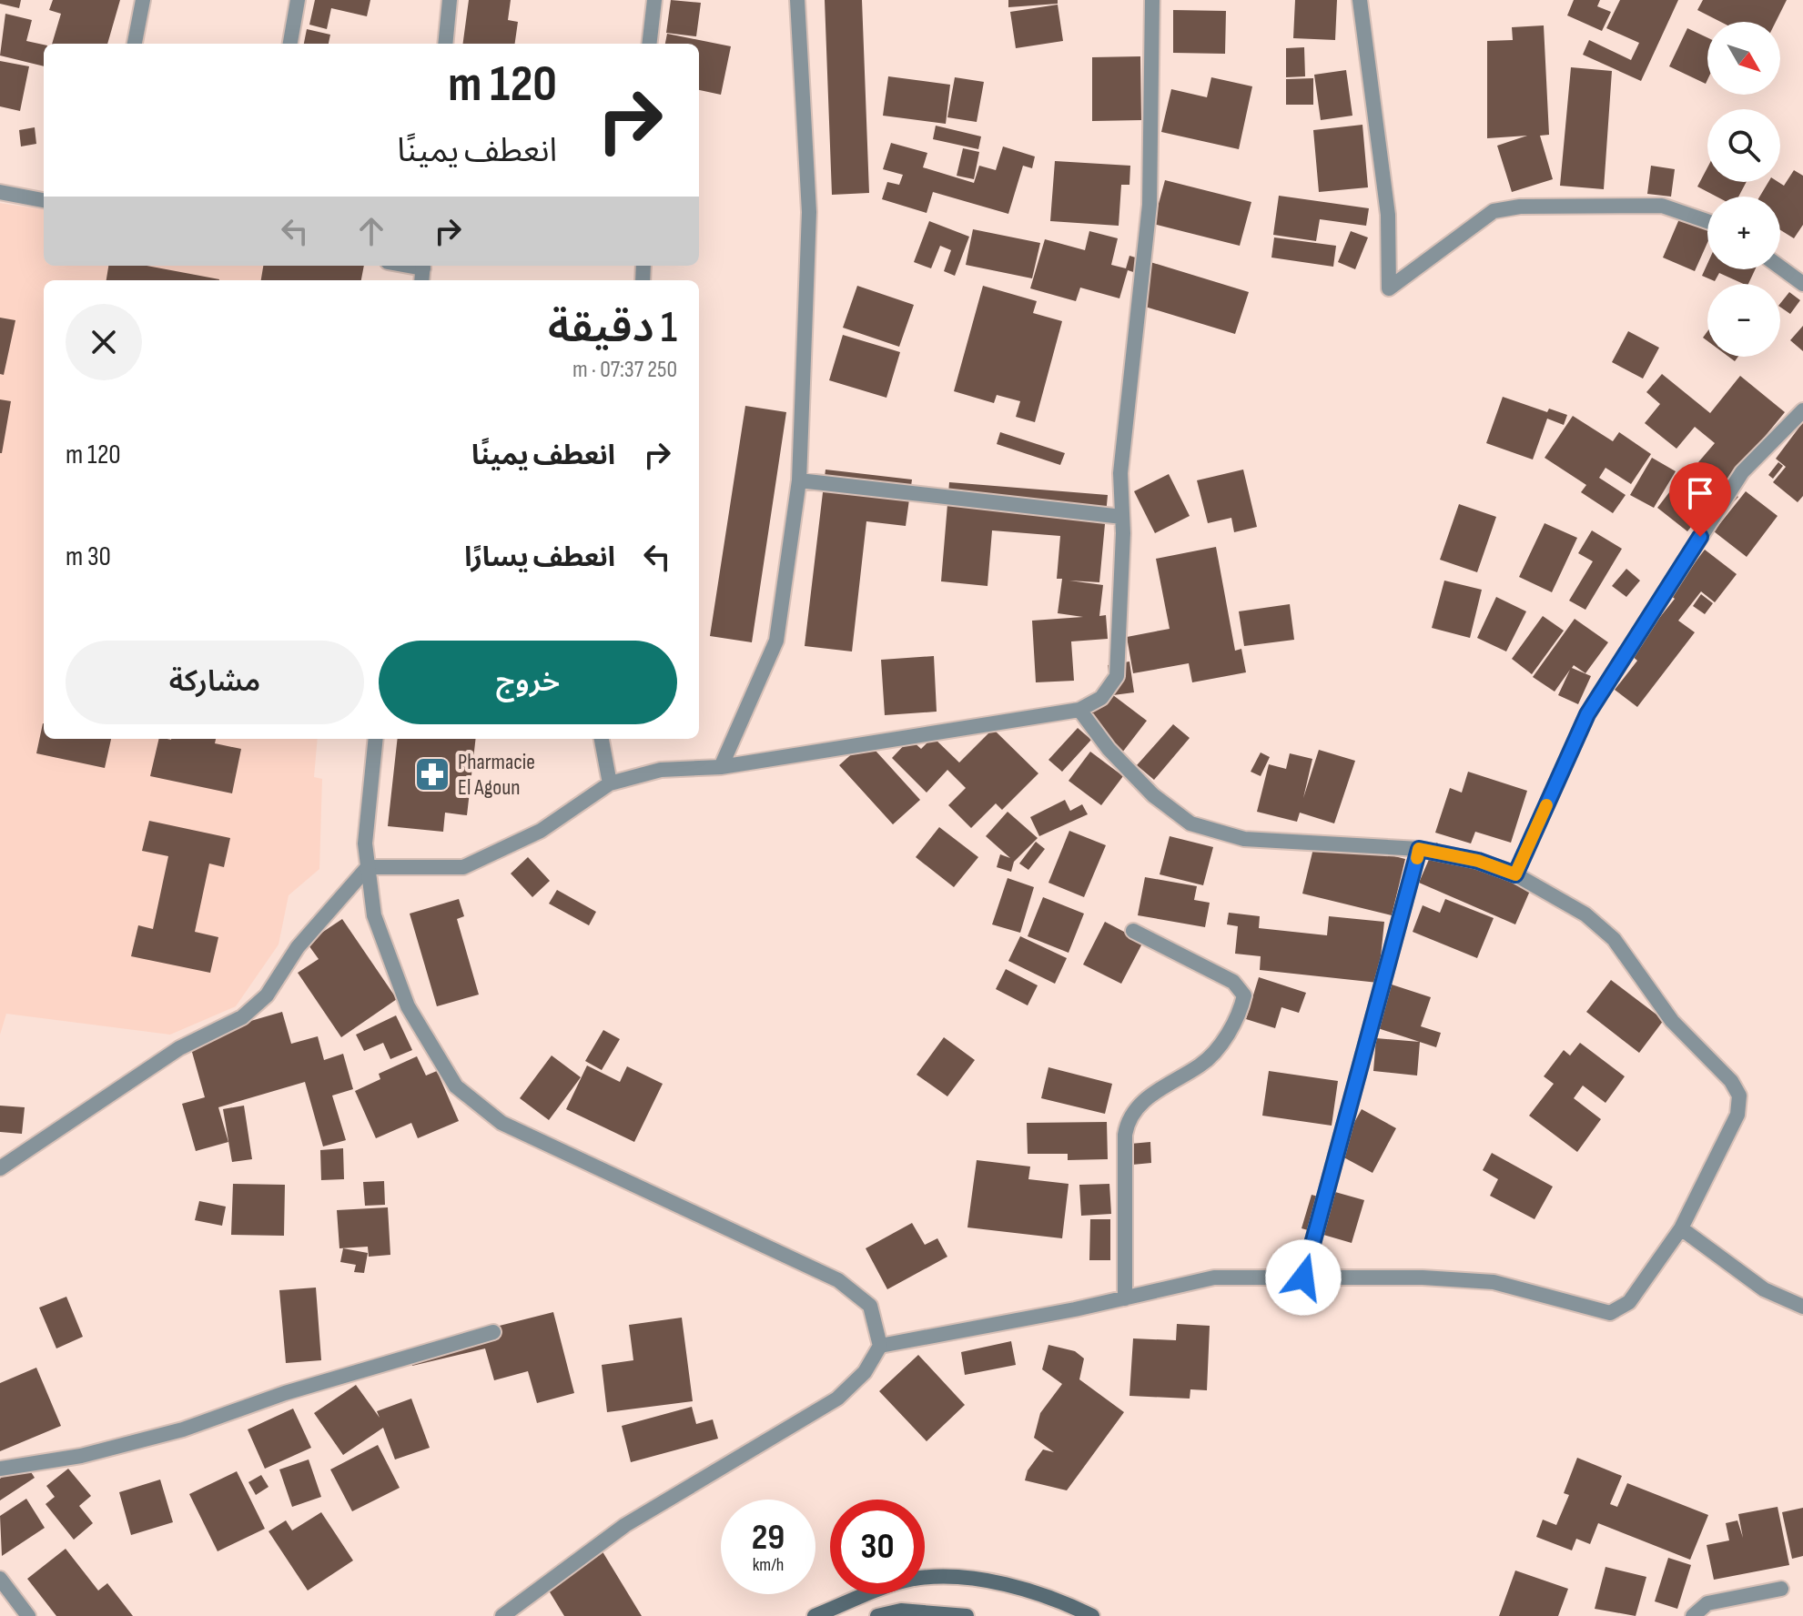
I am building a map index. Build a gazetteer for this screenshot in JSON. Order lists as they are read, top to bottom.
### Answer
{
  "places": {
    "pharmacy": ["Pharmacie El Agoun"]
  },
  "north": "bottom right",
  "page": {
    "map_buttons": ["+", "−"],
    "turn": ["120 m", "انعطف يمينًا"],
    "heading": ["1 دقيقة", "250 m · 07:37"],
    "list": [
      {
        "name": "انعطف يمينًا",
        "value": "120 m"
      },
      {
        "name": "انعطف يسارًا",
        "value": "30 m"
      }
    ],
    "buttons": ["خروج", "مشاركة"],
    "speed": "29 km/h",
    "limit": "30"
  }
}
